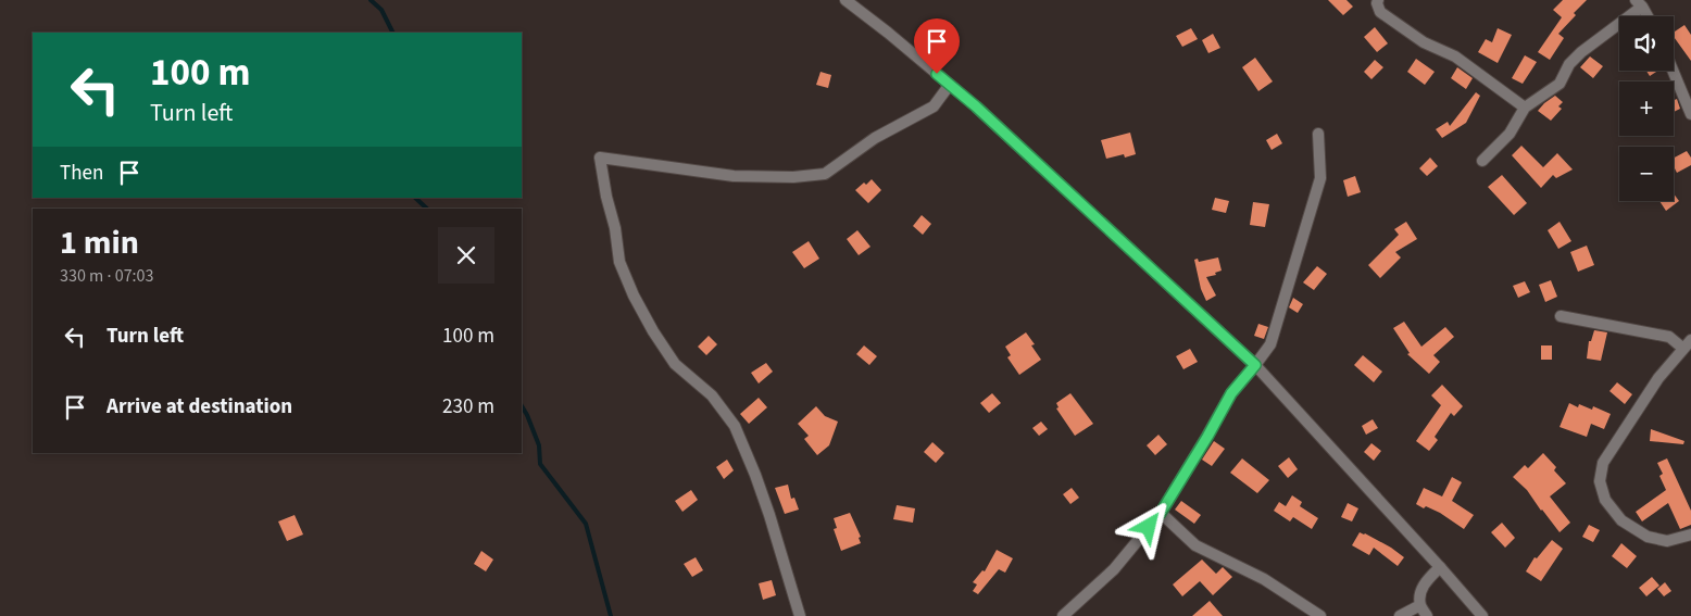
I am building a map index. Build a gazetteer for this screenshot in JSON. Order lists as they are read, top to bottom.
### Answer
{
  "page": {
    "map_buttons": ["+", "−"],
    "turn": ["100 m", "Turn left"],
    "then": "Then",
    "heading": ["1 min", "330 m · 07:03"],
    "list": [
      {
        "name": "Turn left",
        "value": "100 m"
      },
      {
        "name": "Arrive at destination",
        "value": "230 m"
      }
    ]
  }
}
